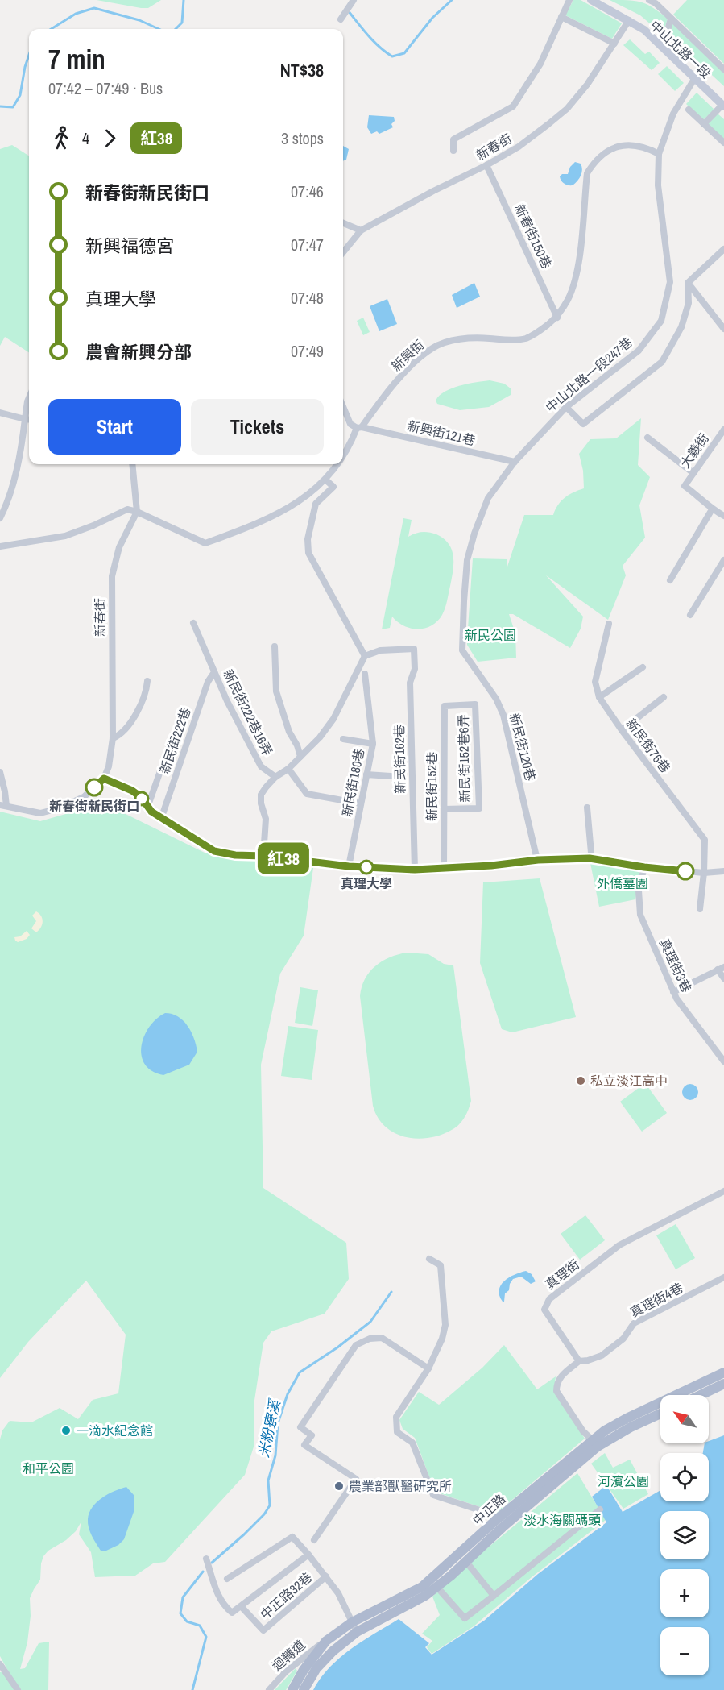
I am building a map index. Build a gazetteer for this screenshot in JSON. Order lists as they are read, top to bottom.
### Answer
{
  "streets": {
    "main road": ["中正路"],
    "street": [
      "中山北路一段",
      "新春街",
      "新春街150巷",
      "新興街",
      "中山北路一段247巷",
      "新興街121巷",
      "大義街",
      "新民街222巷16弄",
      "新民街222巷",
      "新民街76巷",
      "新民街120巷",
      "新民街152巷6弄",
      "新民街162巷",
      "新民街180巷",
      "新民街152巷",
      "真理街3巷",
      "真理街",
      "真理街4巷",
      "中正路32巷",
      "迴轉道"
    ]
  },
  "crossings": [
    ["中山北路一段", "新春街"],
    ["中山北路一段", "中山北路一段247巷"],
    ["新春街", "新春街150巷"],
    ["新春街", "新興街"],
    ["新春街150巷", "新興街"],
    ["新興街", "中山北路一段247巷"],
    ["新興街", "新興街121巷"],
    ["中山北路一段247巷", "新興街121巷"],
    ["中山北路一段247巷", "新民街120巷"],
    ["新民街222巷16弄", "新民街222巷"],
    ["新民街152巷6弄", "新民街152巷"],
    ["真理街", "真理街4巷"],
    ["中正路", "中正路32巷"],
    ["中正路", "迴轉道"]
  ],
  "water": ["米粉寮溪"],
  "parks": [
    "新民公園",
    "外僑墓園",
    "和平公園",
    "河濱公園",
    "淡水海關碼頭"
  ],
  "places": [
    "新春街新民街口",
    "真理大學",
    "私立淡江高中",
    "一滴水紀念館",
    "農業部獸醫研究所"
  ],
  "lines": ["bus line 紅38"],
  "north": "top left",
  "page": {
    "on_map": "紅38",
    "heading": ["7 min", "07:42 – 07:49 · Bus", "NT$38"],
    "legs": ["4", "紅38", "3 stops"],
    "list": [
      {
        "name": "新春街新民街口",
        "value": "07:46"
      },
      {
        "name": "新興福德宮",
        "value": "07:47"
      },
      {
        "name": "真理大學",
        "value": "07:48"
      },
      {
        "name": "農會新興分部",
        "value": "07:49"
      }
    ],
    "buttons": ["Start", "Tickets"],
    "map_buttons": ["+", "−"]
  }
}
